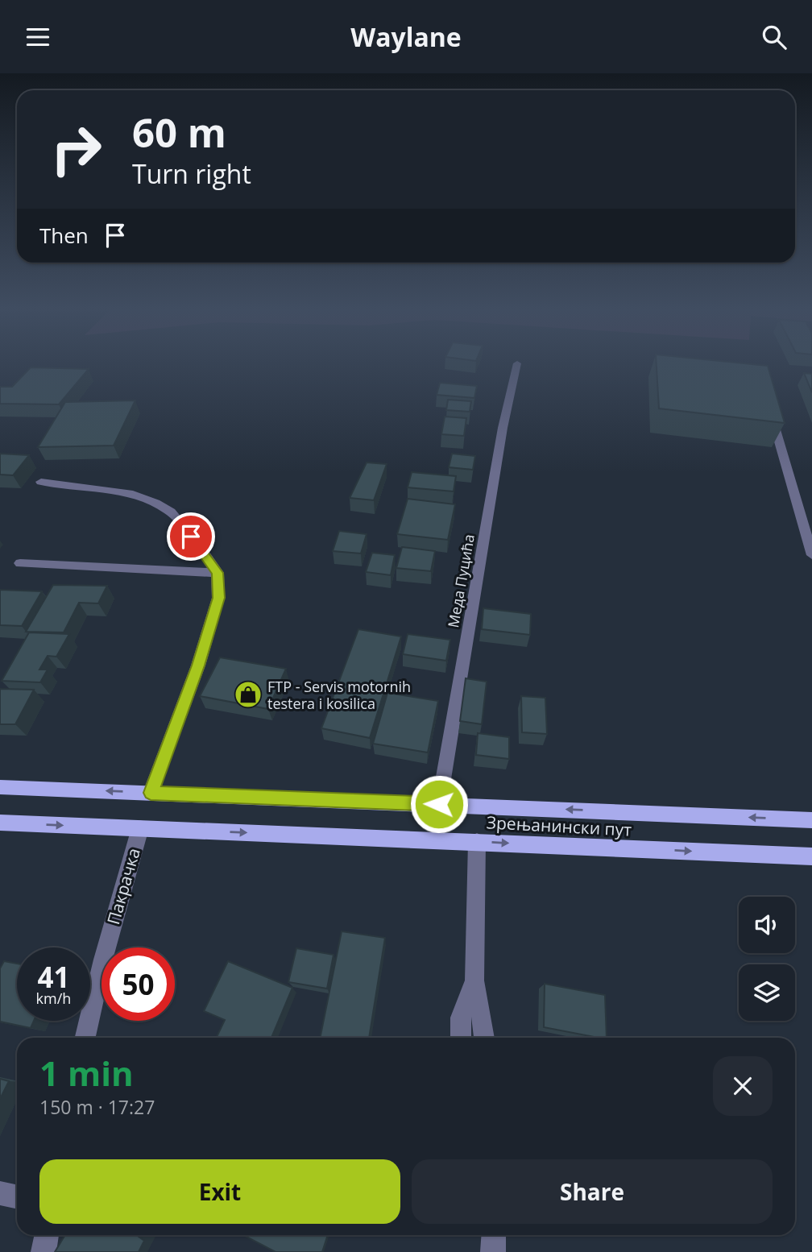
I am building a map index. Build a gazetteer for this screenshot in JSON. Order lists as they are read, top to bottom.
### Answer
{
  "streets": {
    "main road": ["Зрењанински пут"],
    "street": ["Меда Пуцића", "Пакрачка"]
  },
  "crossings": [
    ["Меда Пуцића", "Зрењанински пут"],
    ["Зрењанински пут", "Пакрачка"]
  ],
  "places": {
    "shop": ["FTP - Servis motornih testera i kosilica"]
  },
  "page": {
    "header": "Waylane",
    "turn": ["60 m", "Turn right"],
    "then": "Then",
    "speed": "41 km/h",
    "limit": "50",
    "heading": ["1 min", "150 m · 17:27"],
    "buttons": ["Exit", "Share"]
  }
}
